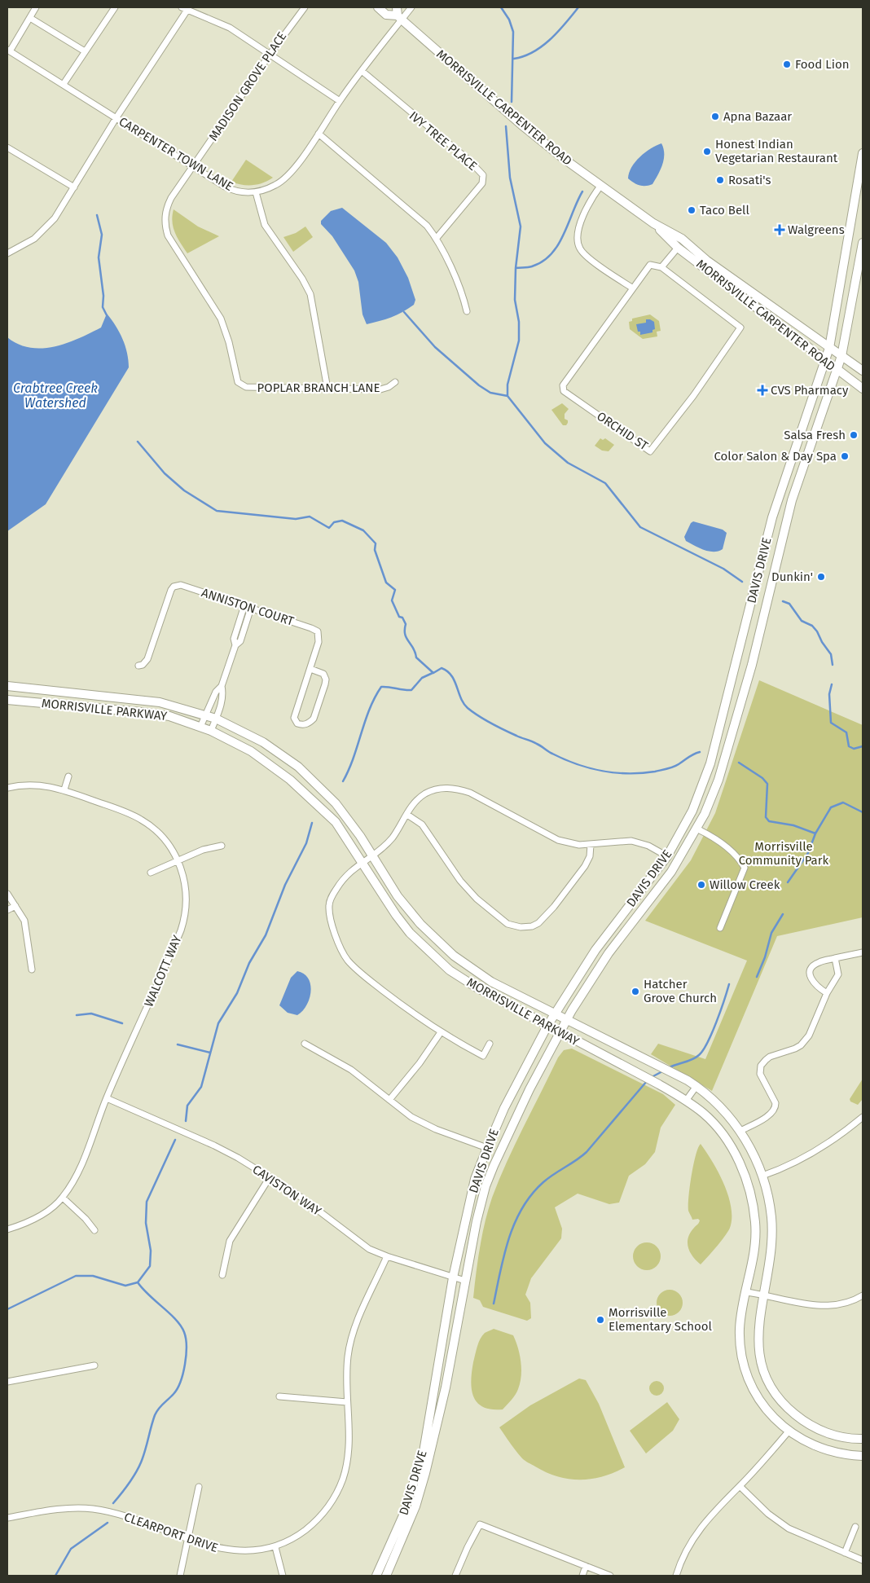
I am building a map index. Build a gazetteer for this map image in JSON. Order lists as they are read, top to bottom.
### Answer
{
  "streets": {
    "main road": ["MORRISVILLE CARPENTER ROAD", "DAVIS DRIVE", "MORRISVILLE PARKWAY"],
    "street": [
      "MADISON GROVE PLACE",
      "IVY TREE PLACE",
      "CARPENTER TOWN LANE",
      "POPLAR BRANCH LANE",
      "ORCHID ST",
      "ANNISTON COURT",
      "WALCOTT WAY",
      "CAVISTON WAY",
      "CLEARPORT DRIVE"
    ]
  },
  "crossings": [
    ["MADISON GROVE PLACE", "CARPENTER TOWN LANE"],
    ["MADISON GROVE PLACE", "POPLAR BRANCH LANE"],
    ["MORRISVILLE CARPENTER ROAD", "CARPENTER TOWN LANE"],
    ["MORRISVILLE CARPENTER ROAD", "DAVIS DRIVE"],
    ["IVY TREE PLACE", "CARPENTER TOWN LANE"],
    ["CARPENTER TOWN LANE", "POPLAR BRANCH LANE"],
    ["DAVIS DRIVE", "MORRISVILLE PARKWAY"],
    ["DAVIS DRIVE", "CAVISTON WAY"],
    ["WALCOTT WAY", "CAVISTON WAY"],
    ["CAVISTON WAY", "CLEARPORT DRIVE"]
  ],
  "water": ["Crabtree Creek Watershed"],
  "parks": ["Morrisville Community Park"],
  "places": {
    "other": [
      "Food Lion",
      "Apna Bazaar",
      "Honest Indian Vegetarian Restaurant",
      "Rosati's",
      "Taco Bell",
      "Salsa Fresh",
      "Color Salon & Day Spa",
      "Dunkin'",
      "Willow Creek",
      "Hatcher Grove Church",
      "Morrisville Elementary School"
    ],
    "health": ["Walgreens", "CVS Pharmacy"]
  }
}
